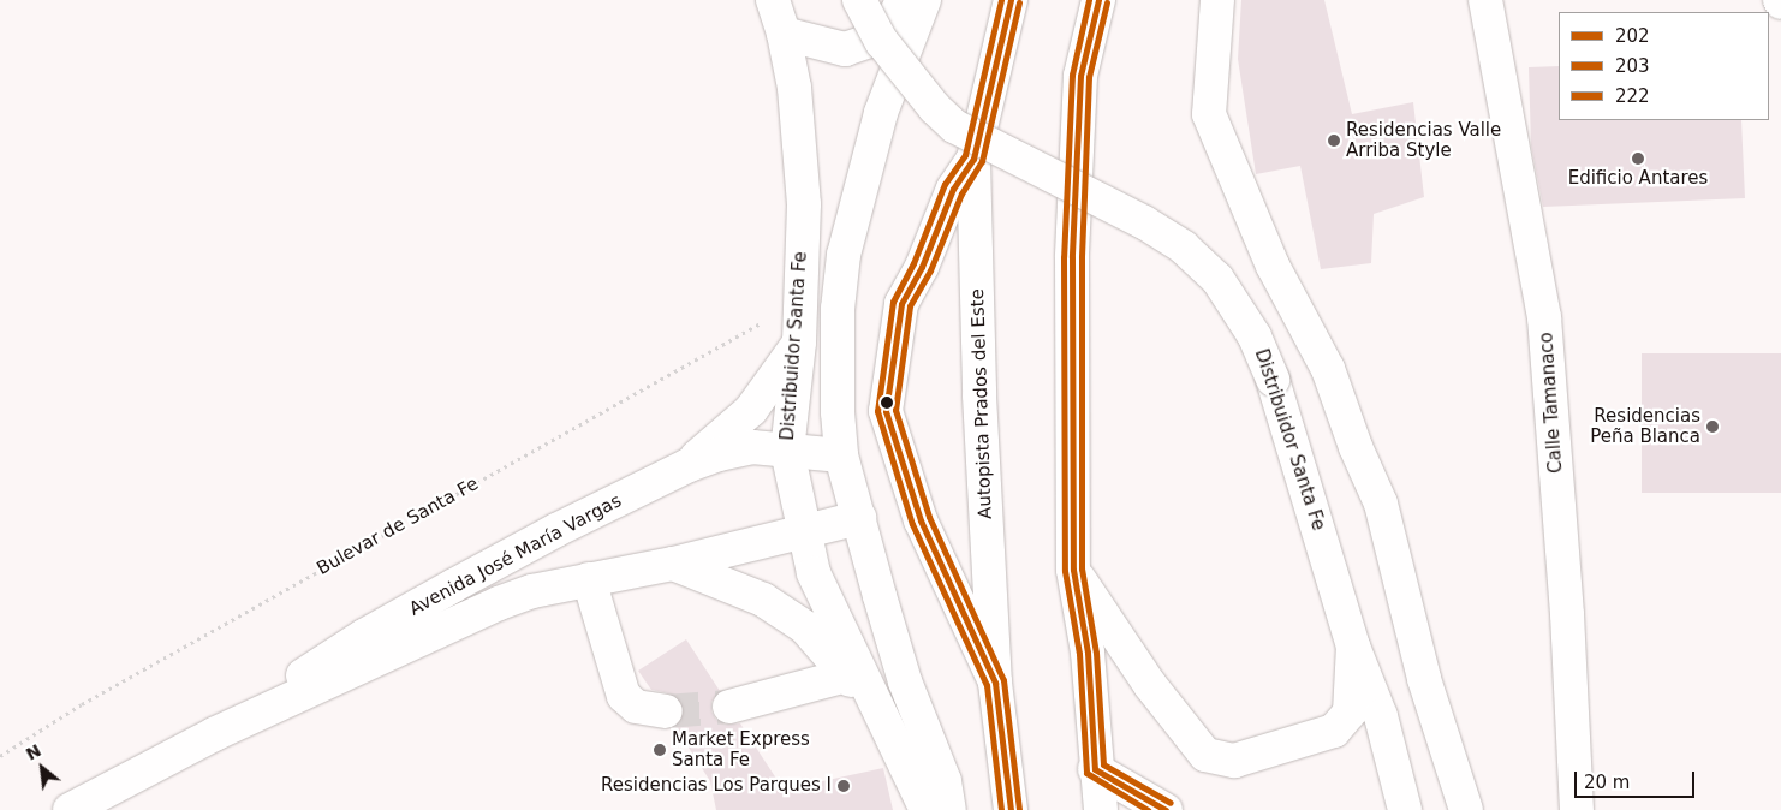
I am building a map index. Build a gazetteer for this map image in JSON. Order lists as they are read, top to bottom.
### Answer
{
  "streets": {
    "main road": [
      "Distribuidor Santa Fe",
      "Calle Tamanaco",
      "Autopista Prados del Este",
      "Avenida José María Vargas"
    ],
    "path": ["Bulevar de Santa Fe"]
  },
  "crossings": [
    ["Distribuidor Santa Fe", "Bulevar de Santa Fe"],
    ["Distribuidor Santa Fe", "Avenida José María Vargas"]
  ],
  "places": [
    "Residencias Valle Arriba Style",
    "Edificio Antares",
    "Residencias Peña Blanca",
    "Market Express Santa Fe",
    "Residencias Los Parques I"
  ],
  "lines": ["transit line 202", "transit line 203", "transit line 222"],
  "legend": ["202", "203", "222"],
  "scale_bar": "20 m",
  "north": "top left"
}
